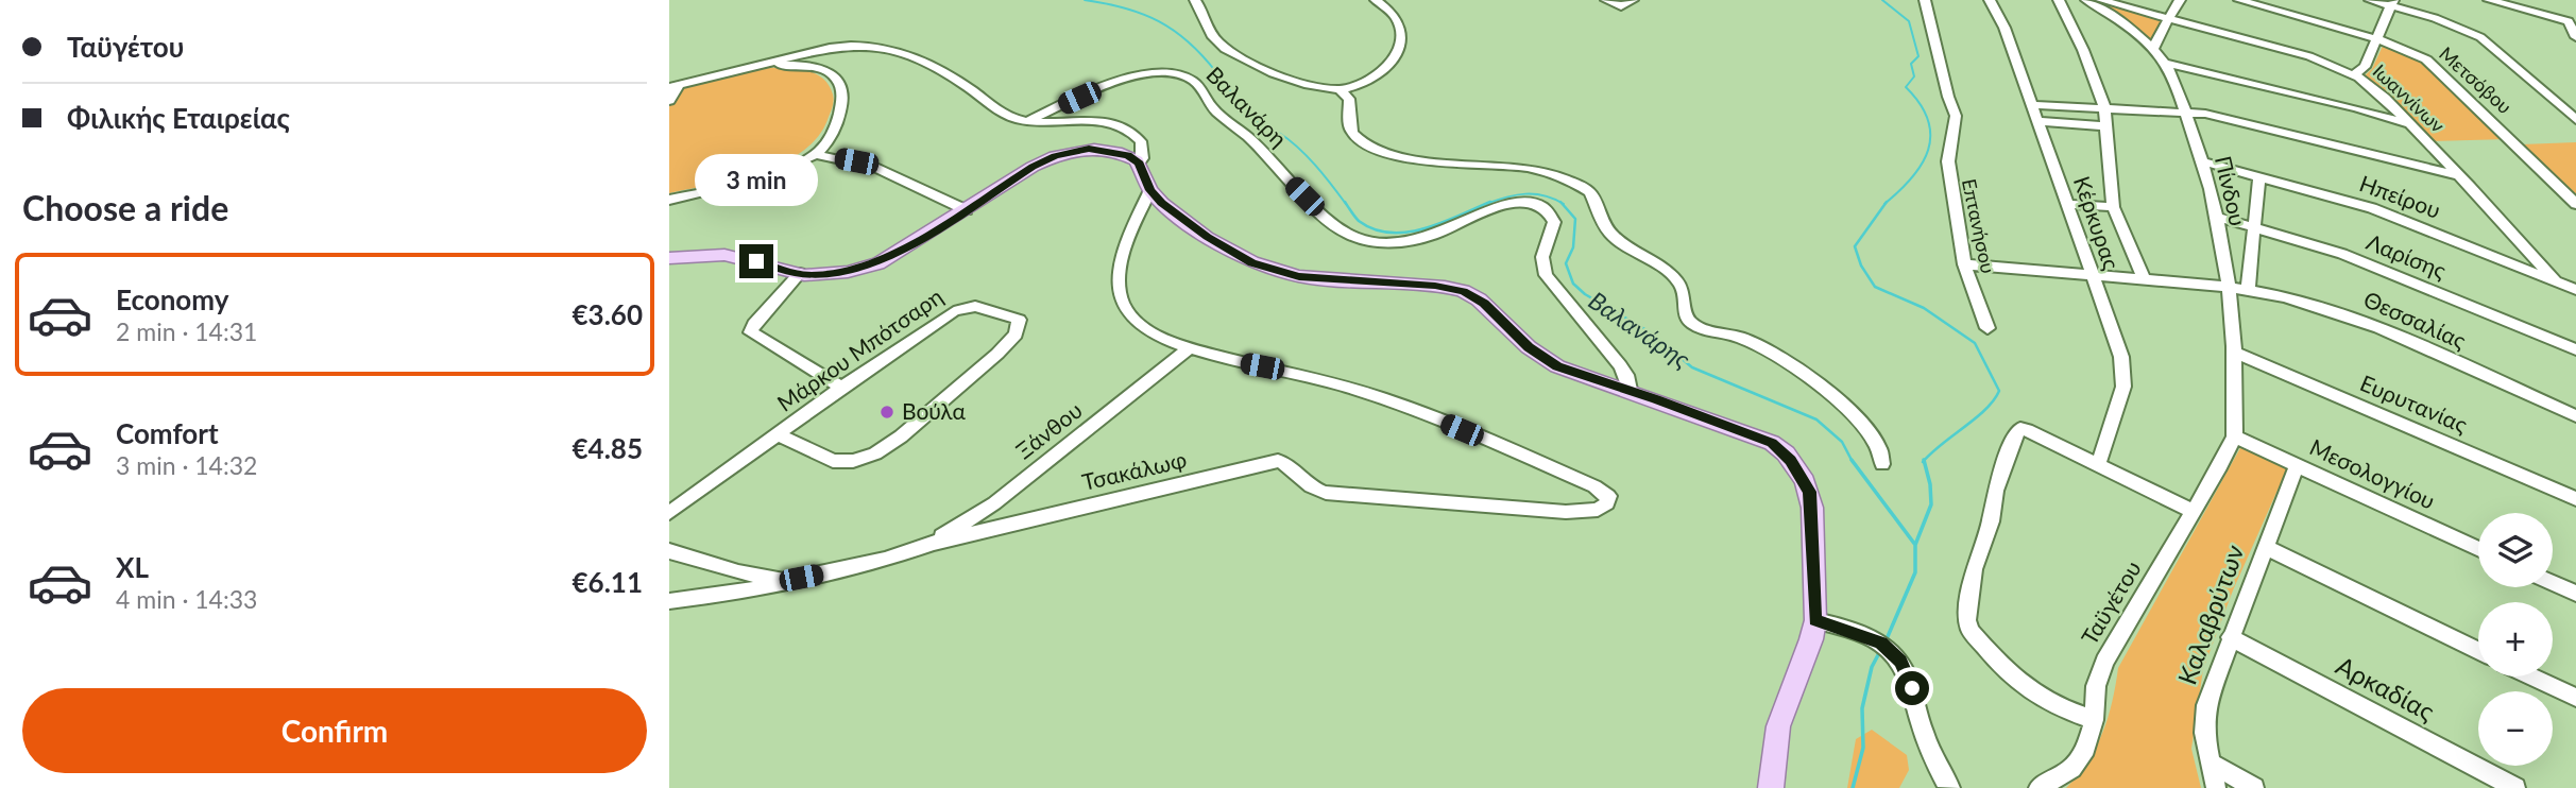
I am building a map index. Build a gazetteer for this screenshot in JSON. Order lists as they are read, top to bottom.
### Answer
{
  "streets": {
    "street": [
      "Μετσόβου",
      "Ιωαννίνων",
      "Βαλανάρη",
      "Πίνδου",
      "Ηπείρου",
      "Κέρκυρας",
      "Επτανήσου",
      "Λαρίσης",
      "Θεσσαλίας",
      "Μάρκου Μπότσαρη",
      "Ευρυτανίας",
      "Ξάνθου",
      "Τσακάλωφ",
      "Μεσολογγίου",
      "Ταϋγέτου",
      "Καλαβρύτων",
      "Αρκαδίας"
    ]
  },
  "crossings": [
    ["Ιωαννίνων", "Ηπείρου"],
    ["Πίνδου", "Ηπείρου"],
    ["Πίνδου", "Λαρίσης"],
    ["Πίνδου", "Θεσσαλίας"],
    ["Πίνδου", "Ευρυτανίας"],
    ["Πίνδου", "Μεσολογγίου"],
    ["Πίνδου", "Ταϋγέτου"],
    ["Κέρκυρας", "Θεσσαλίας"],
    ["Επτανήσου", "Θεσσαλίας"],
    ["Ξάνθου", "Τσακάλωφ"],
    ["Μεσολογγίου", "Ταϋγέτου"],
    ["Μεσολογγίου", "Καλαβρύτων"],
    ["Καλαβρύτων", "Αρκαδίας"]
  ],
  "water": ["Βαλανάρης"],
  "places": ["Βούλα"],
  "page": {
    "banner": ["Ταϋγέτου", "Φιλικής Εταιρείας"],
    "bubble": "3 min",
    "heading": "Choose a ride",
    "list": [
      {
        "name": "Economy",
        "note": "2 min · 14:31",
        "value": "€3.60"
      },
      {
        "name": "Comfort",
        "note": "3 min · 14:32",
        "value": "€4.85"
      },
      {
        "name": "XL",
        "note": "4 min · 14:33",
        "value": "€6.11"
      }
    ],
    "map_buttons": ["+", "−"],
    "buttons": "Confirm"
  }
}
